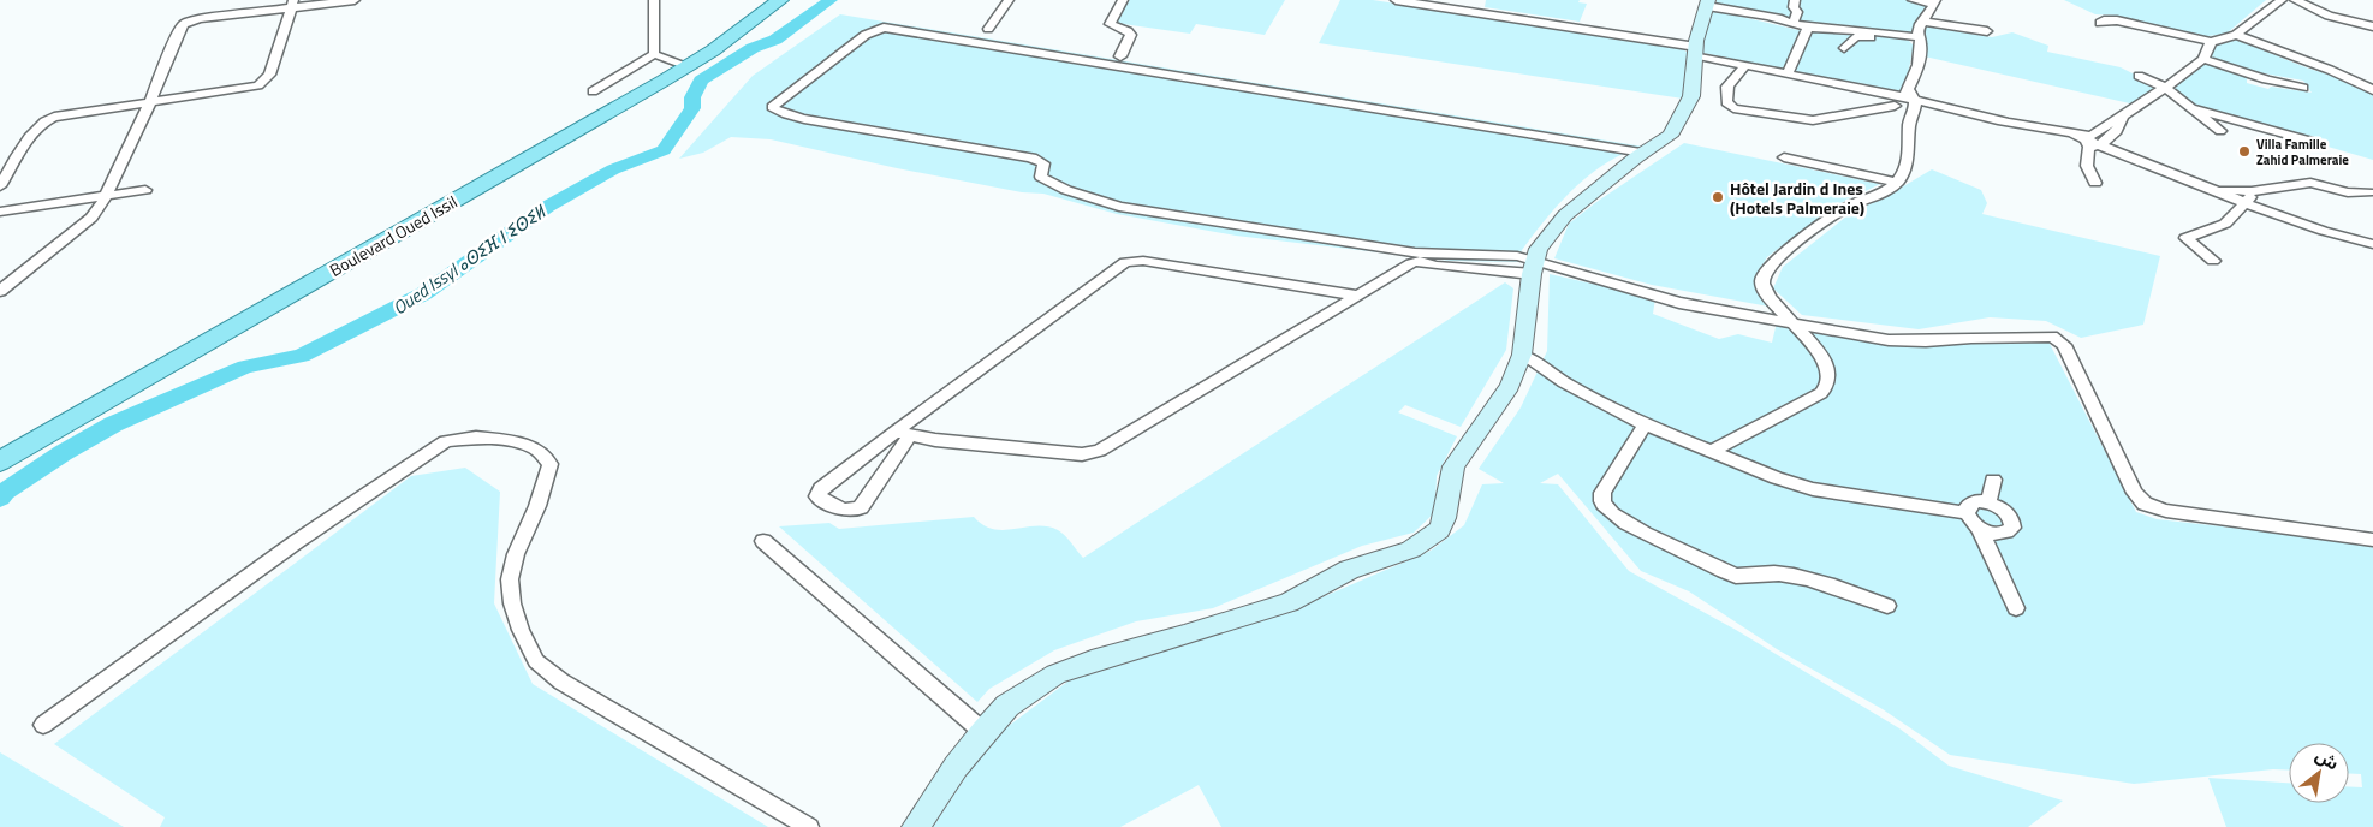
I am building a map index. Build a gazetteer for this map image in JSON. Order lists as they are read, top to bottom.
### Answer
{
  "streets": {
    "main road": ["Boulevard Oued Issil"]
  },
  "water": ["Oued Issyl ⴰⵙⵉⴼ ⵏ ⵉⵙⵉⵍ"],
  "places": ["Villa Famille Zahid Palmeraie", "Hôtel Jardin d Ines (Hotels Palmeraie)"],
  "north": "top right"
}
